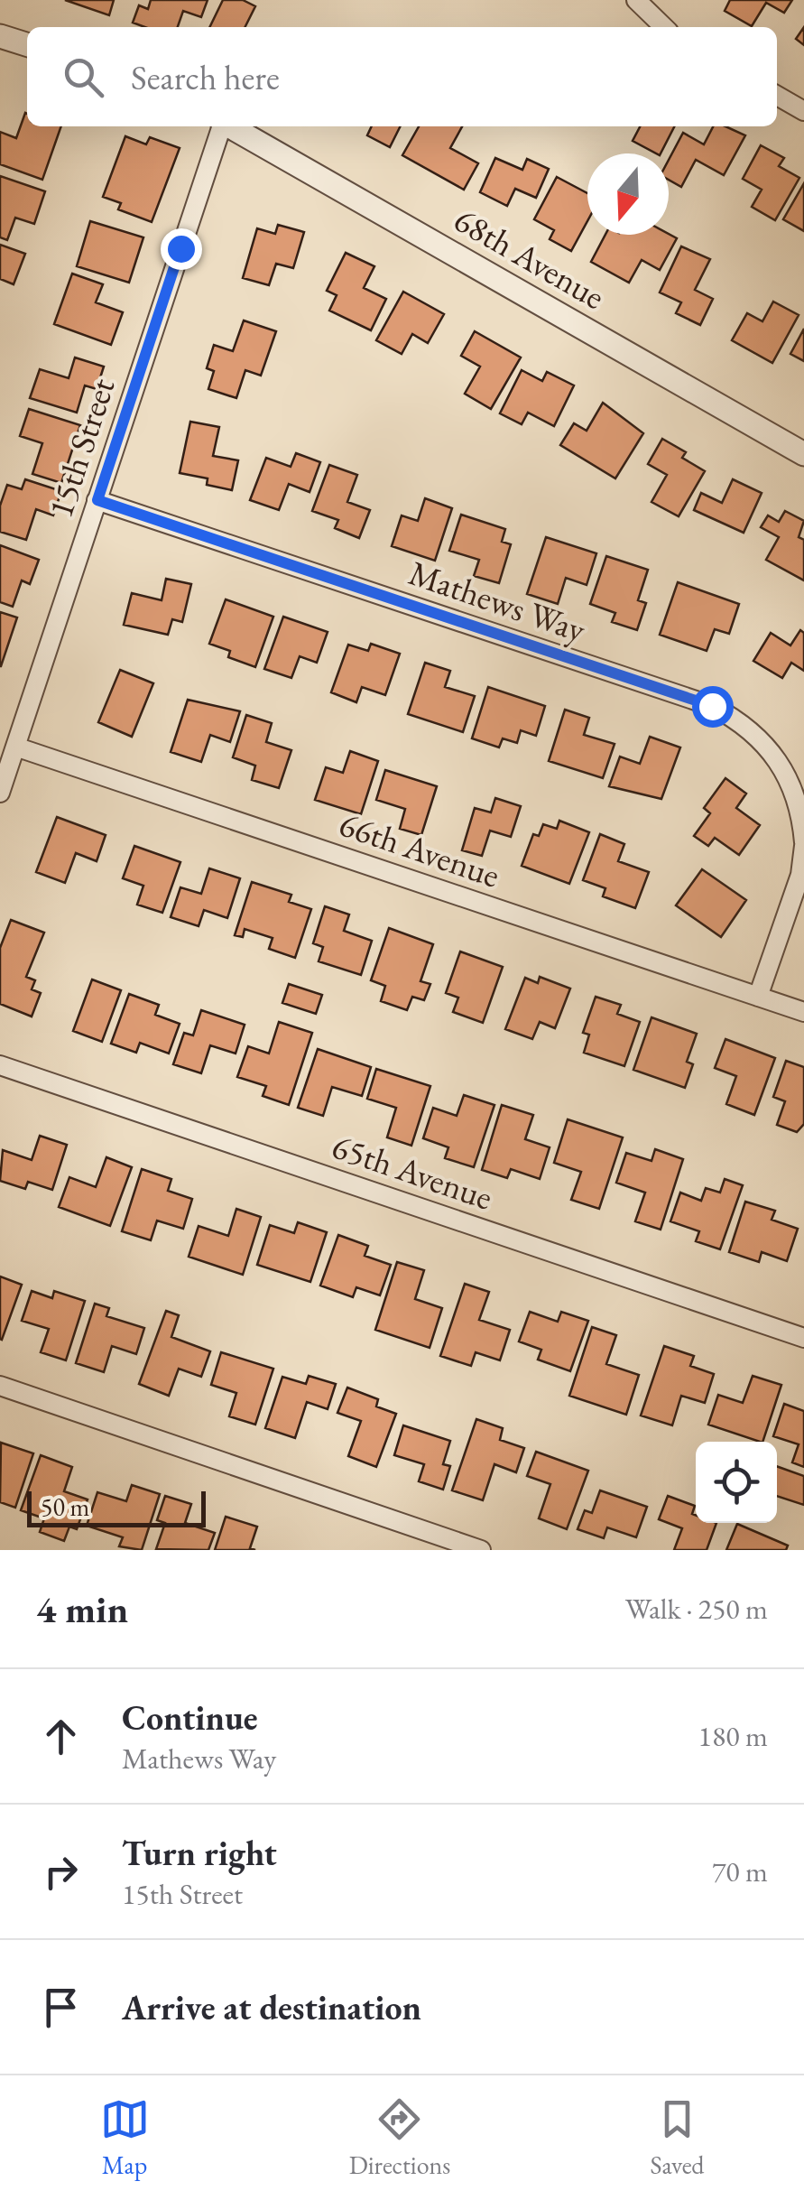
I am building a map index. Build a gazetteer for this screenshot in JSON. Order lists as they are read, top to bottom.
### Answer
{
  "streets": {
    "street": [
      "68th Avenue",
      "15th Street",
      "Mathews Way",
      "66th Avenue",
      "65th Avenue"
    ]
  },
  "crossings": [
    ["15th Street", "Mathews Way"],
    ["15th Street", "66th Avenue"],
    ["Mathews Way", "66th Avenue"]
  ],
  "scale_bar": "50 m",
  "north": "bottom",
  "page": {
    "search": "Search here",
    "scale": "50 m",
    "heading": ["4 min", "Walk · 250 m"],
    "list": [
      ["Continue", "Mathews Way", "180 m"],
      ["Turn right", "15th Street", "70 m"],
      "Arrive at destination"
    ],
    "nav": ["Map", "Directions", "Saved"]
  }
}
